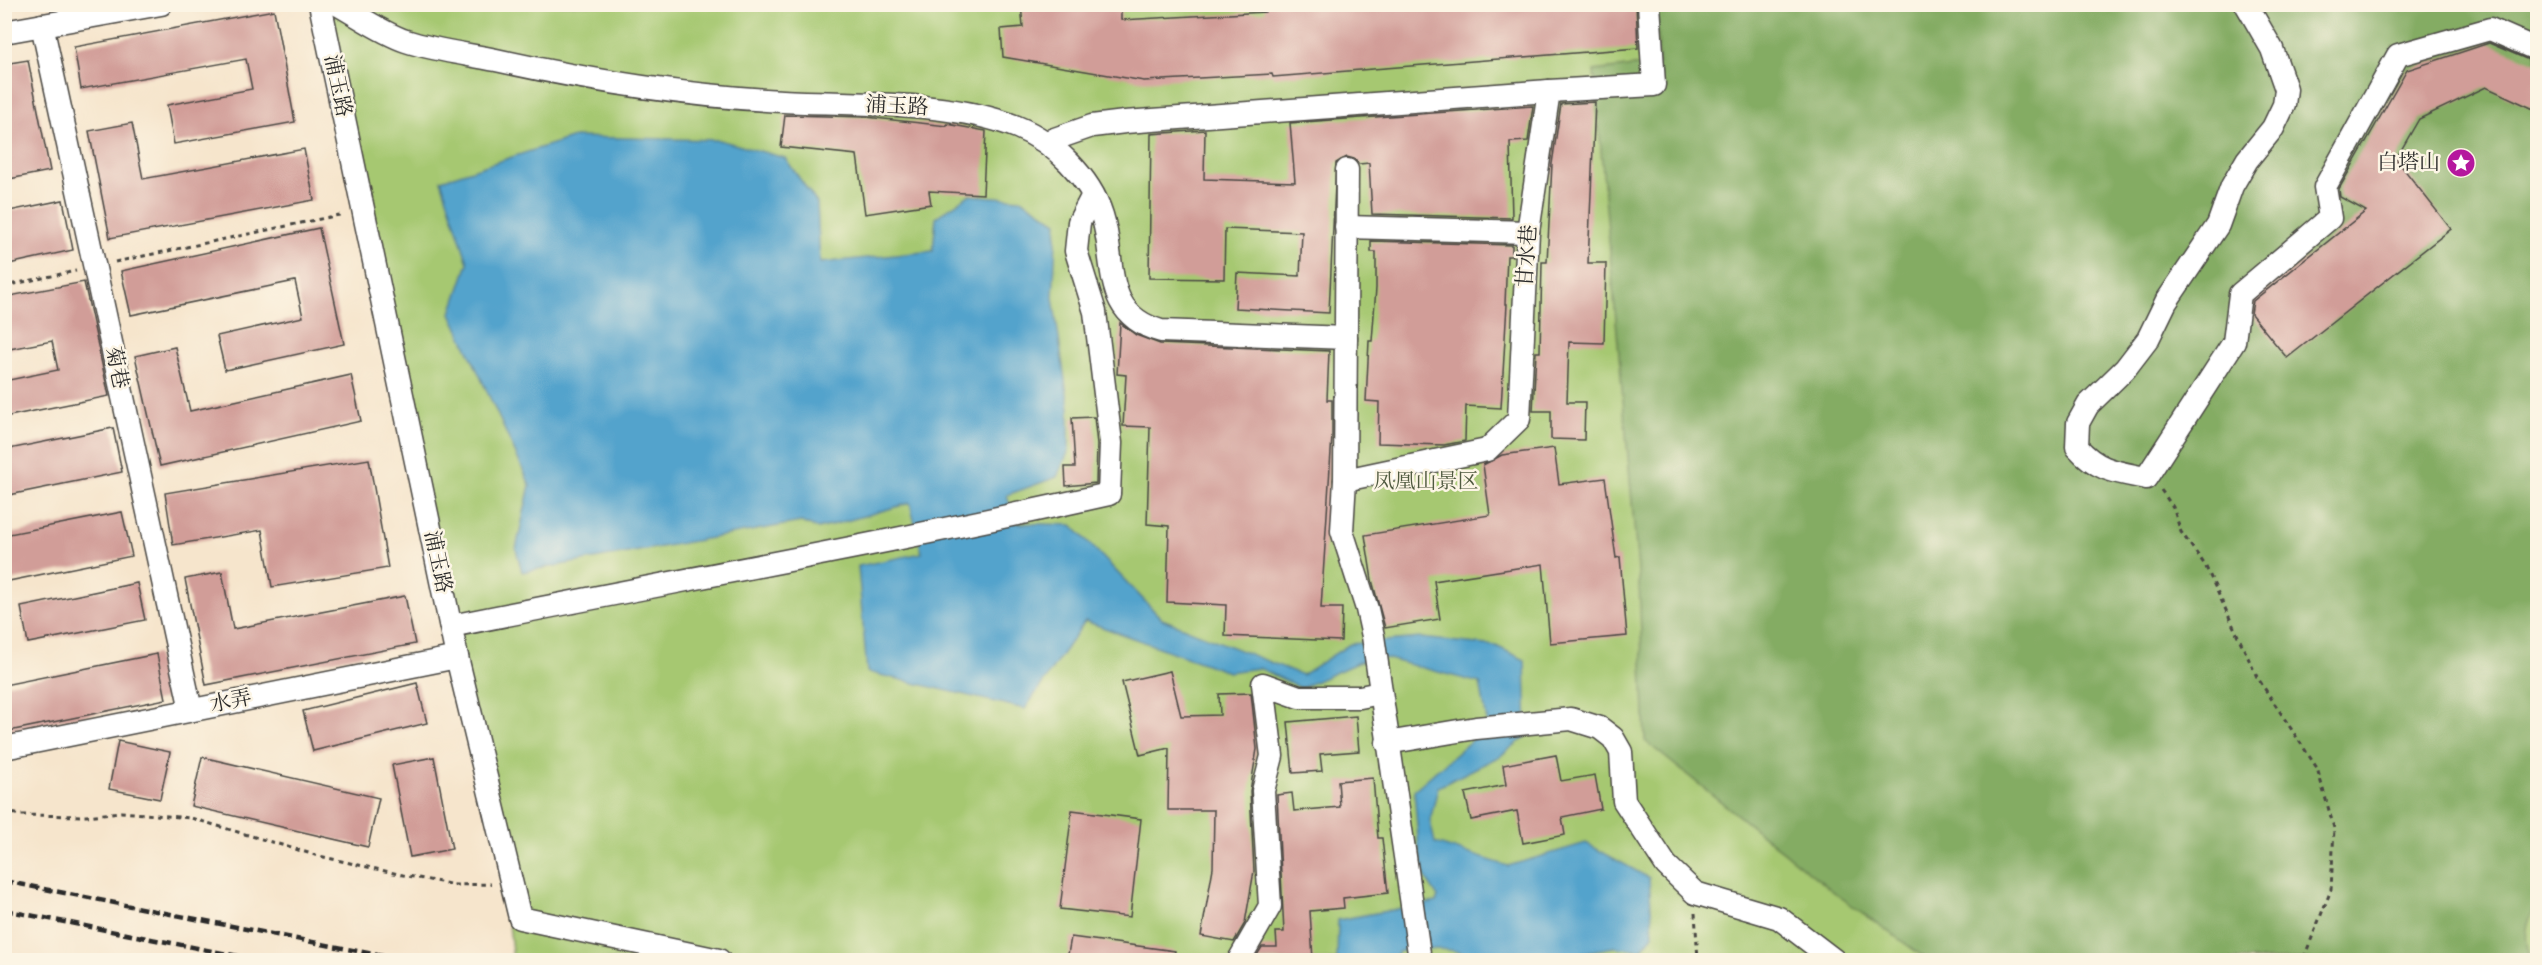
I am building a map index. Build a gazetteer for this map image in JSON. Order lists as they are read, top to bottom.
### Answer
{
  "streets": {
    "street": [
      "浦玉路",
      "甘水巷",
      "菊巷",
      "水弄"
    ]
  },
  "crossings": [
    ["浦玉路", "水弄"],
    ["菊巷", "水弄"]
  ],
  "parks": ["凤凰山景区"],
  "places": {
    "place": ["白塔山"]
  }
}
